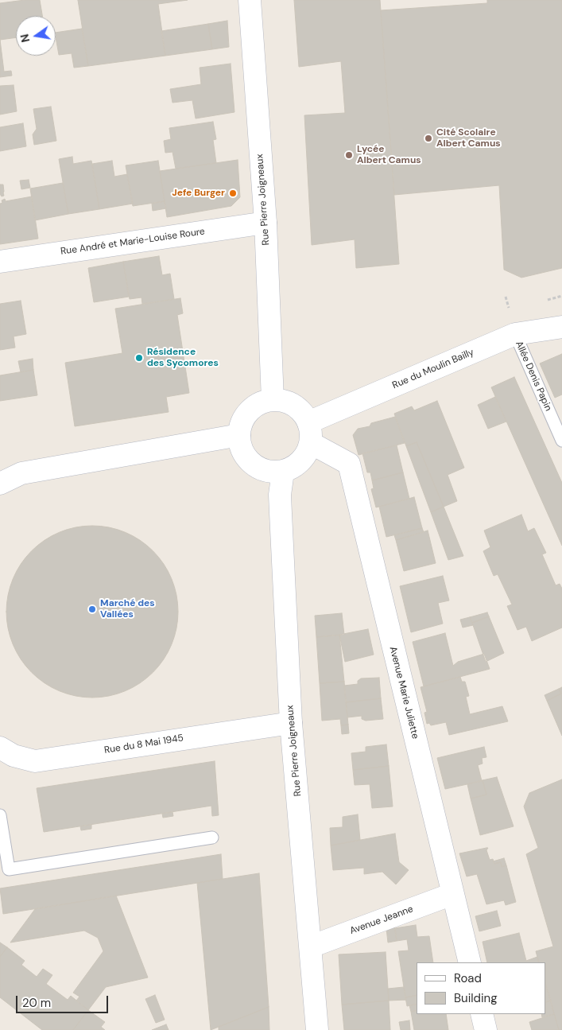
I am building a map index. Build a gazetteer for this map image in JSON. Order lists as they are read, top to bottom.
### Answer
{
  "streets": {
    "street": [
      "Rue Pierre Joigneaux",
      "Rue André et Marie-Louise Roure",
      "Rue du Moulin Bailly",
      "Avenue Marie Juliette",
      "Rue du 8 Mai 1945",
      "Avenue Jeanne"
    ],
    "lane": ["Allée Denis Papin"]
  },
  "crossings": [
    ["Rue Pierre Joigneaux", "Rue André et Marie-Louise Roure"],
    ["Rue Pierre Joigneaux", "Rue du Moulin Bailly"],
    ["Rue Pierre Joigneaux", "Avenue Marie Juliette"],
    ["Rue Pierre Joigneaux", "Rue du 8 Mai 1945"],
    ["Rue Pierre Joigneaux", "Avenue Jeanne"],
    ["Rue du Moulin Bailly", "Allée Denis Papin"],
    ["Rue du Moulin Bailly", "Avenue Marie Juliette"],
    ["Avenue Marie Juliette", "Avenue Jeanne"]
  ],
  "places": [
    "Cité Scolaire Albert Camus",
    "Lycée Albert Camus",
    "Jefe Burger",
    "Résidence des Sycomores",
    "Marché des Vallées"
  ],
  "legend": ["Road", "Building"],
  "scale_bar": "20 m",
  "north": "left"
}
